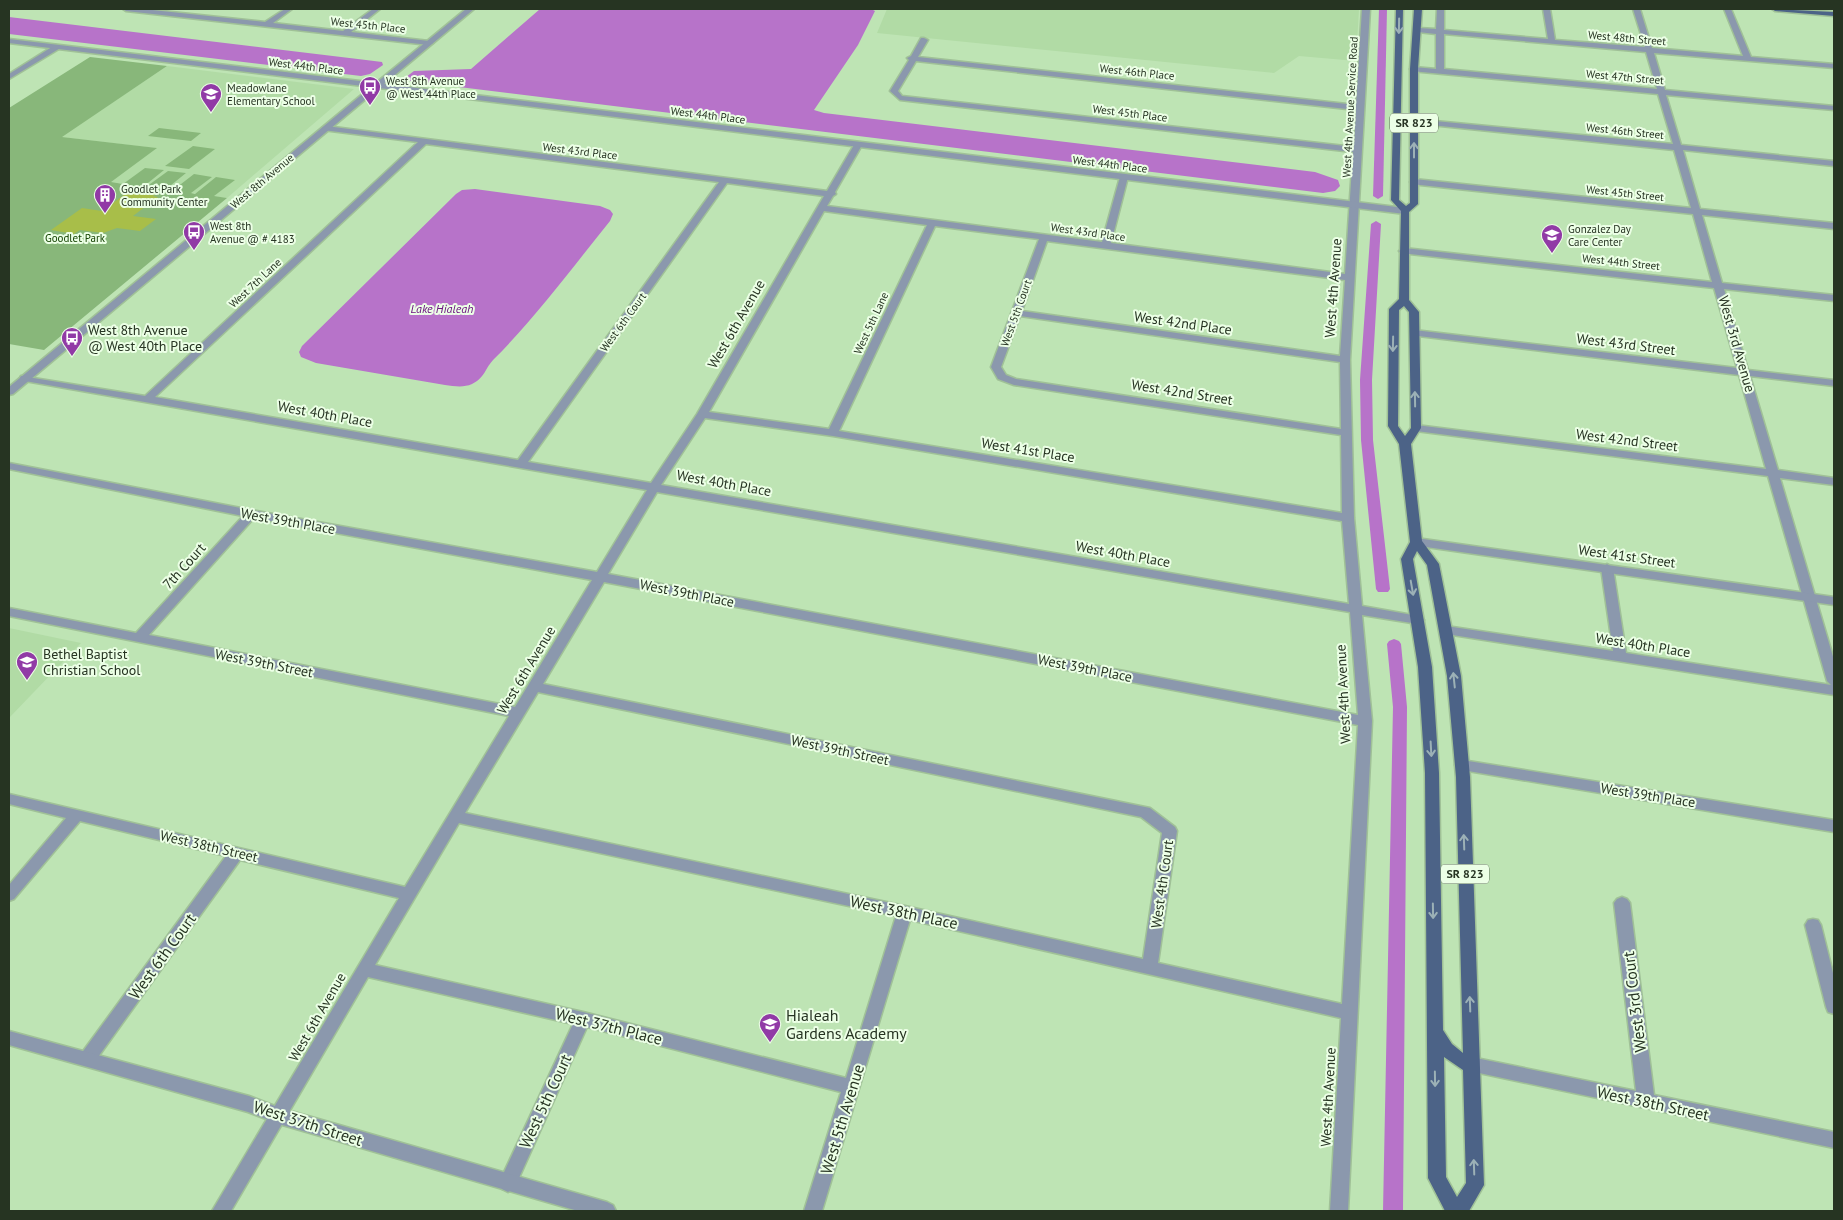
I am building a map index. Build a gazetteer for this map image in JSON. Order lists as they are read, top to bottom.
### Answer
{
  "streets": {
    "main road": ["SR 823"],
    "street": [
      "West 45th Place",
      "West 48th Street",
      "West 44th Place",
      "West 46th Place",
      "West 47th Street",
      "West 4th Avenue Service Road",
      "West 46th Street",
      "West 43rd Place",
      "West 8th Avenue",
      "West 45th Street",
      "West 44th Street",
      "West 7th Lane",
      "West 4th Avenue",
      "West 5th Court",
      "West 6th Court",
      "West 5th Lane",
      "West 42nd Place",
      "West 6th Avenue",
      "West 43rd Street",
      "West 3rd Avenue",
      "West 42nd Street",
      "West 40th Place",
      "West 41st Place",
      "West 39th Place",
      "West 41st Street",
      "7th Court",
      "West 39th Street",
      "West 38th Street",
      "West 4th Court",
      "West 38th Place",
      "West 3rd Court",
      "West 37th Place",
      "West 5th Avenue",
      "West 37th Street"
    ]
  },
  "crossings": [
    ["West 45th Place", "West 46th Place"],
    ["West 45th Place", "West 4th Avenue Service Road"],
    ["West 45th Place", "West 8th Avenue"],
    ["West 48th Street", "SR 823"],
    ["West 48th Street", "West 3rd Avenue"],
    ["West 44th Place", "West 4th Avenue Service Road"],
    ["West 44th Place", "SR 823"],
    ["West 44th Place", "West 8th Avenue"],
    ["West 44th Place", "West 4th Avenue"],
    ["West 44th Place", "West 6th Avenue"],
    ["West 46th Place", "West 4th Avenue Service Road"],
    ["West 47th Street", "SR 823"],
    ["West 47th Street", "West 3rd Avenue"],
    ["West 4th Avenue Service Road", "West 4th Avenue"],
    ["SR 823", "West 46th Street"],
    ["SR 823", "West 45th Street"],
    ["SR 823", "West 44th Street"],
    ["SR 823", "West 43rd Street"],
    ["SR 823", "West 42nd Street"],
    ["SR 823", "West 40th Place"],
    ["SR 823", "West 39th Place"],
    ["SR 823", "West 41st Street"],
    ["SR 823", "West 38th Street"],
    ["West 46th Street", "West 3rd Avenue"],
    ["West 43rd Place", "West 8th Avenue"],
    ["West 43rd Place", "West 7th Lane"],
    ["West 43rd Place", "West 4th Avenue"],
    ["West 43rd Place", "West 5th Court"],
    ["West 43rd Place", "West 6th Court"],
    ["West 43rd Place", "West 5th Lane"],
    ["West 43rd Place", "West 6th Avenue"],
    ["West 8th Avenue", "West 40th Place"],
    ["West 45th Street", "West 3rd Avenue"],
    ["West 44th Street", "West 3rd Avenue"],
    ["West 7th Lane", "West 40th Place"],
    ["West 4th Avenue", "West 42nd Place"],
    ["West 4th Avenue", "West 42nd Street"],
    ["West 4th Avenue", "West 40th Place"],
    ["West 4th Avenue", "West 41st Place"],
    ["West 4th Avenue", "West 39th Place"],
    ["West 4th Avenue", "West 38th Place"],
    ["West 5th Court", "West 42nd Place"],
    ["West 5th Court", "West 42nd Street"],
    ["West 5th Court", "West 37th Place"],
    ["West 5th Court", "West 37th Street"],
    ["West 6th Court", "West 40th Place"],
    ["West 6th Court", "West 38th Street"],
    ["West 6th Court", "West 37th Street"],
    ["West 5th Lane", "West 41st Place"],
    ["West 6th Avenue", "West 40th Place"],
    ["West 6th Avenue", "West 41st Place"],
    ["West 6th Avenue", "West 39th Place"],
    ["West 6th Avenue", "West 39th Street"],
    ["West 6th Avenue", "West 38th Street"],
    ["West 6th Avenue", "West 38th Place"],
    ["West 6th Avenue", "West 37th Place"],
    ["West 6th Avenue", "West 37th Street"],
    ["West 43rd Street", "West 3rd Avenue"],
    ["West 3rd Avenue", "West 42nd Street"],
    ["West 3rd Avenue", "West 41st Street"],
    ["West 39th Place", "7th Court"],
    ["7th Court", "West 39th Street"],
    ["West 39th Street", "West 4th Court"],
    ["West 38th Street", "West 3rd Court"],
    ["West 4th Court", "West 38th Place"],
    ["West 38th Place", "West 5th Avenue"],
    ["West 37th Place", "West 5th Avenue"]
  ],
  "water": ["Lake Hialeah"],
  "parks": ["Goodlet Park"],
  "places": {
    "bus stop": ["West 8th Avenue @ West 44th Place", "West 8th Avenue @ # 4183", "West 8th Avenue @ West 40th Place"],
    "school or university": [
      "Meadowlane Elementary School",
      "Gonzalez Day Care Center",
      "Bethel Baptist Christian School",
      "Hialeah Gardens Academy"
    ],
    "building": ["Goodlet Park Community Center"]
  }
}
